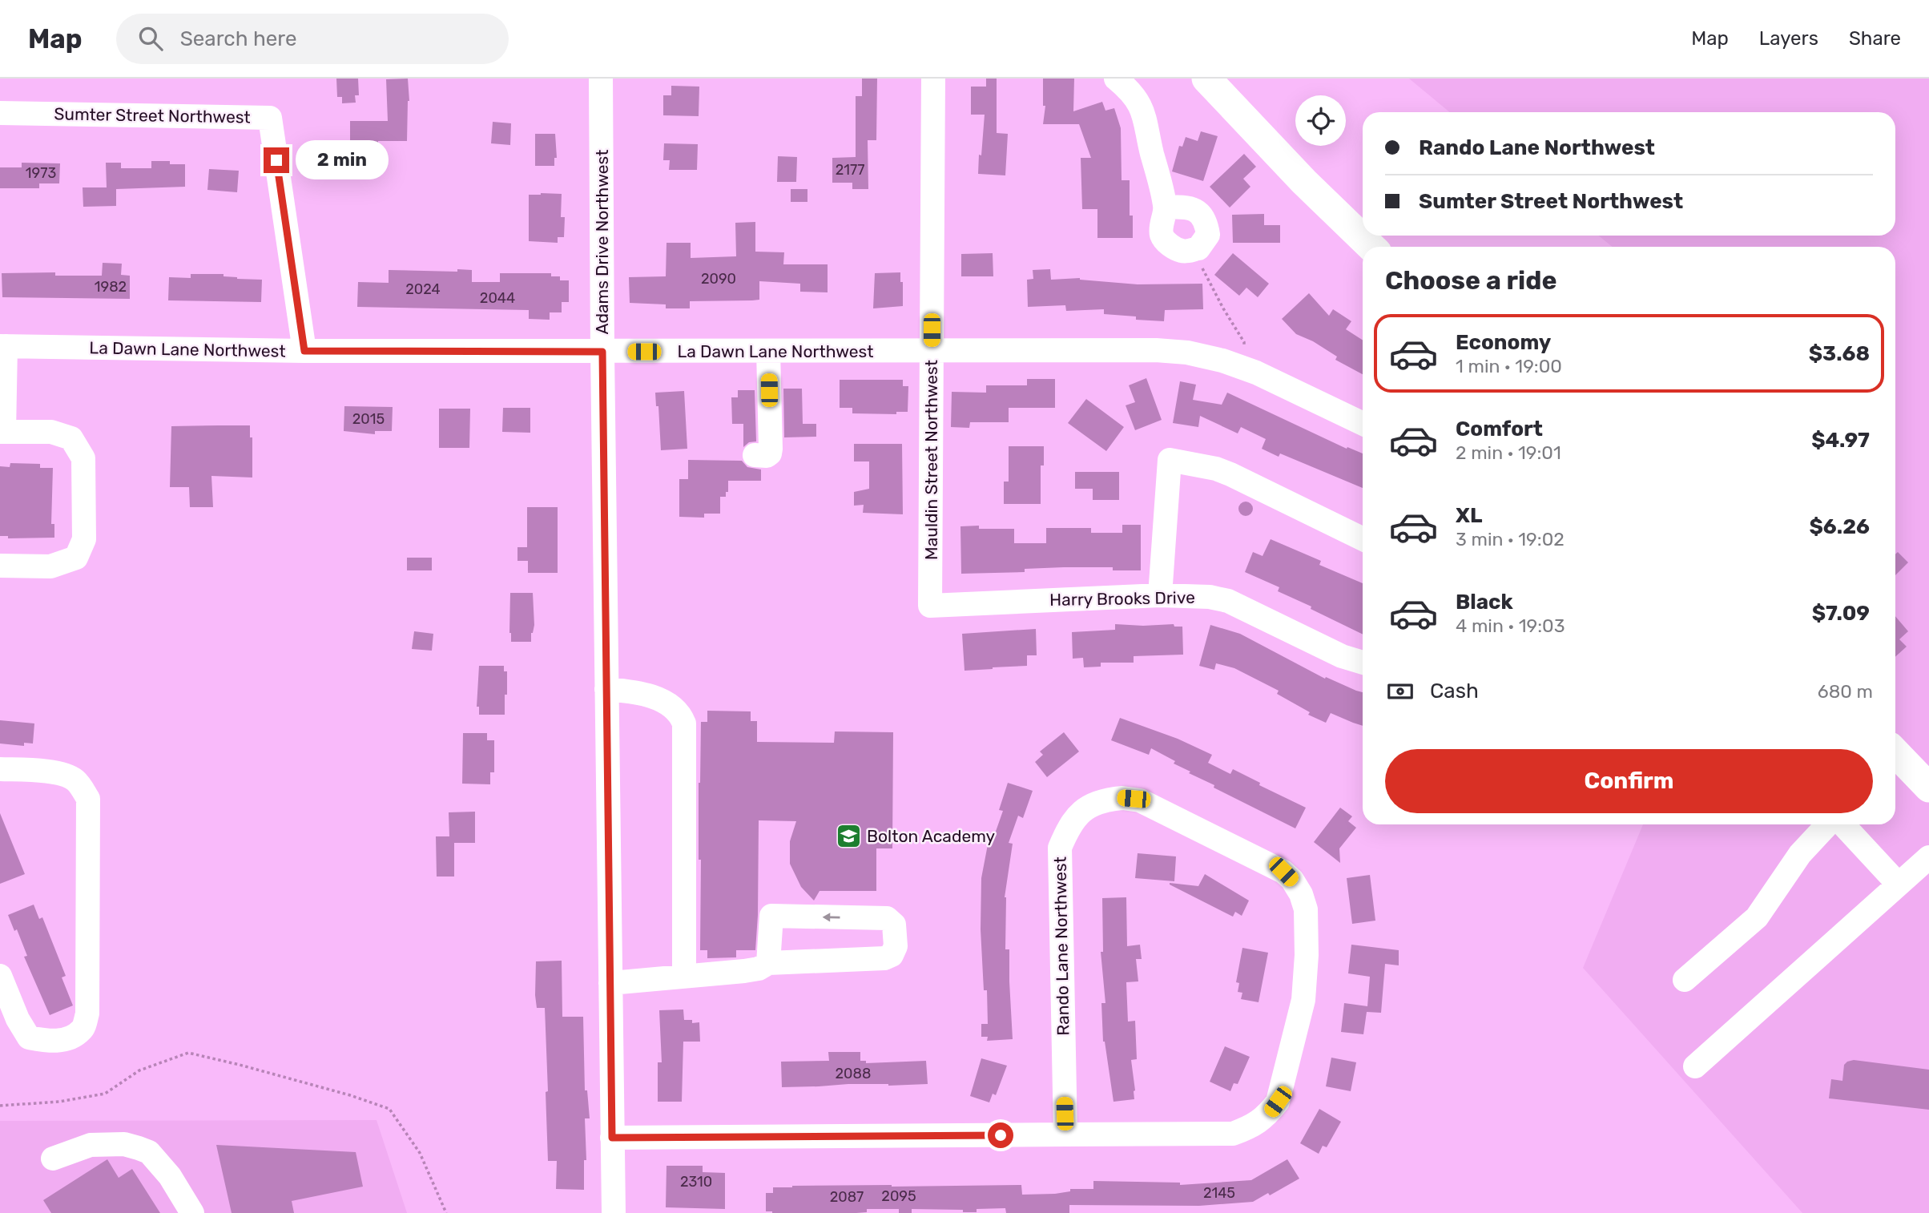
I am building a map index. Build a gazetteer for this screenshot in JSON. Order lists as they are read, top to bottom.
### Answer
{
  "streets": {
    "street": [
      "Sumter Street Northwest",
      "Adams Drive Northwest",
      "La Dawn Lane Northwest",
      "Mauldin Street Northwest",
      "Harry Brooks Drive",
      "Rando Lane Northwest"
    ]
  },
  "crossings": [
    ["Sumter Street Northwest", "La Dawn Lane Northwest"],
    ["Adams Drive Northwest", "La Dawn Lane Northwest"],
    ["Adams Drive Northwest", "Rando Lane Northwest"],
    ["La Dawn Lane Northwest", "Mauldin Street Northwest"],
    ["Mauldin Street Northwest", "Harry Brooks Drive"]
  ],
  "places": {
    "school or university": ["Bolton Academy"]
  },
  "house_numbers": [
    "2177",
    "1973",
    "2090",
    "1982",
    "2024",
    "2044",
    "2015",
    "2088",
    "2310",
    "2145",
    "2095",
    "2087"
  ],
  "page": {
    "header": "Map",
    "search": "Search here",
    "nav": ["Map", "Layers", "Share"],
    "banner": ["Rando Lane Northwest", "Sumter Street Northwest"],
    "bubble": "2 min",
    "heading": "Choose a ride",
    "list": [
      {
        "name": "Economy",
        "note": "1 min · 19:00",
        "value": "$3.68"
      },
      {
        "name": "Comfort",
        "note": "2 min · 19:01",
        "value": "$4.97"
      },
      {
        "name": "XL",
        "note": "3 min · 19:02",
        "value": "$6.26"
      },
      {
        "name": "Black",
        "note": "4 min · 19:03",
        "value": "$7.09"
      }
    ],
    "pay": ["Cash", "680 m"],
    "buttons": "Confirm"
  }
}
